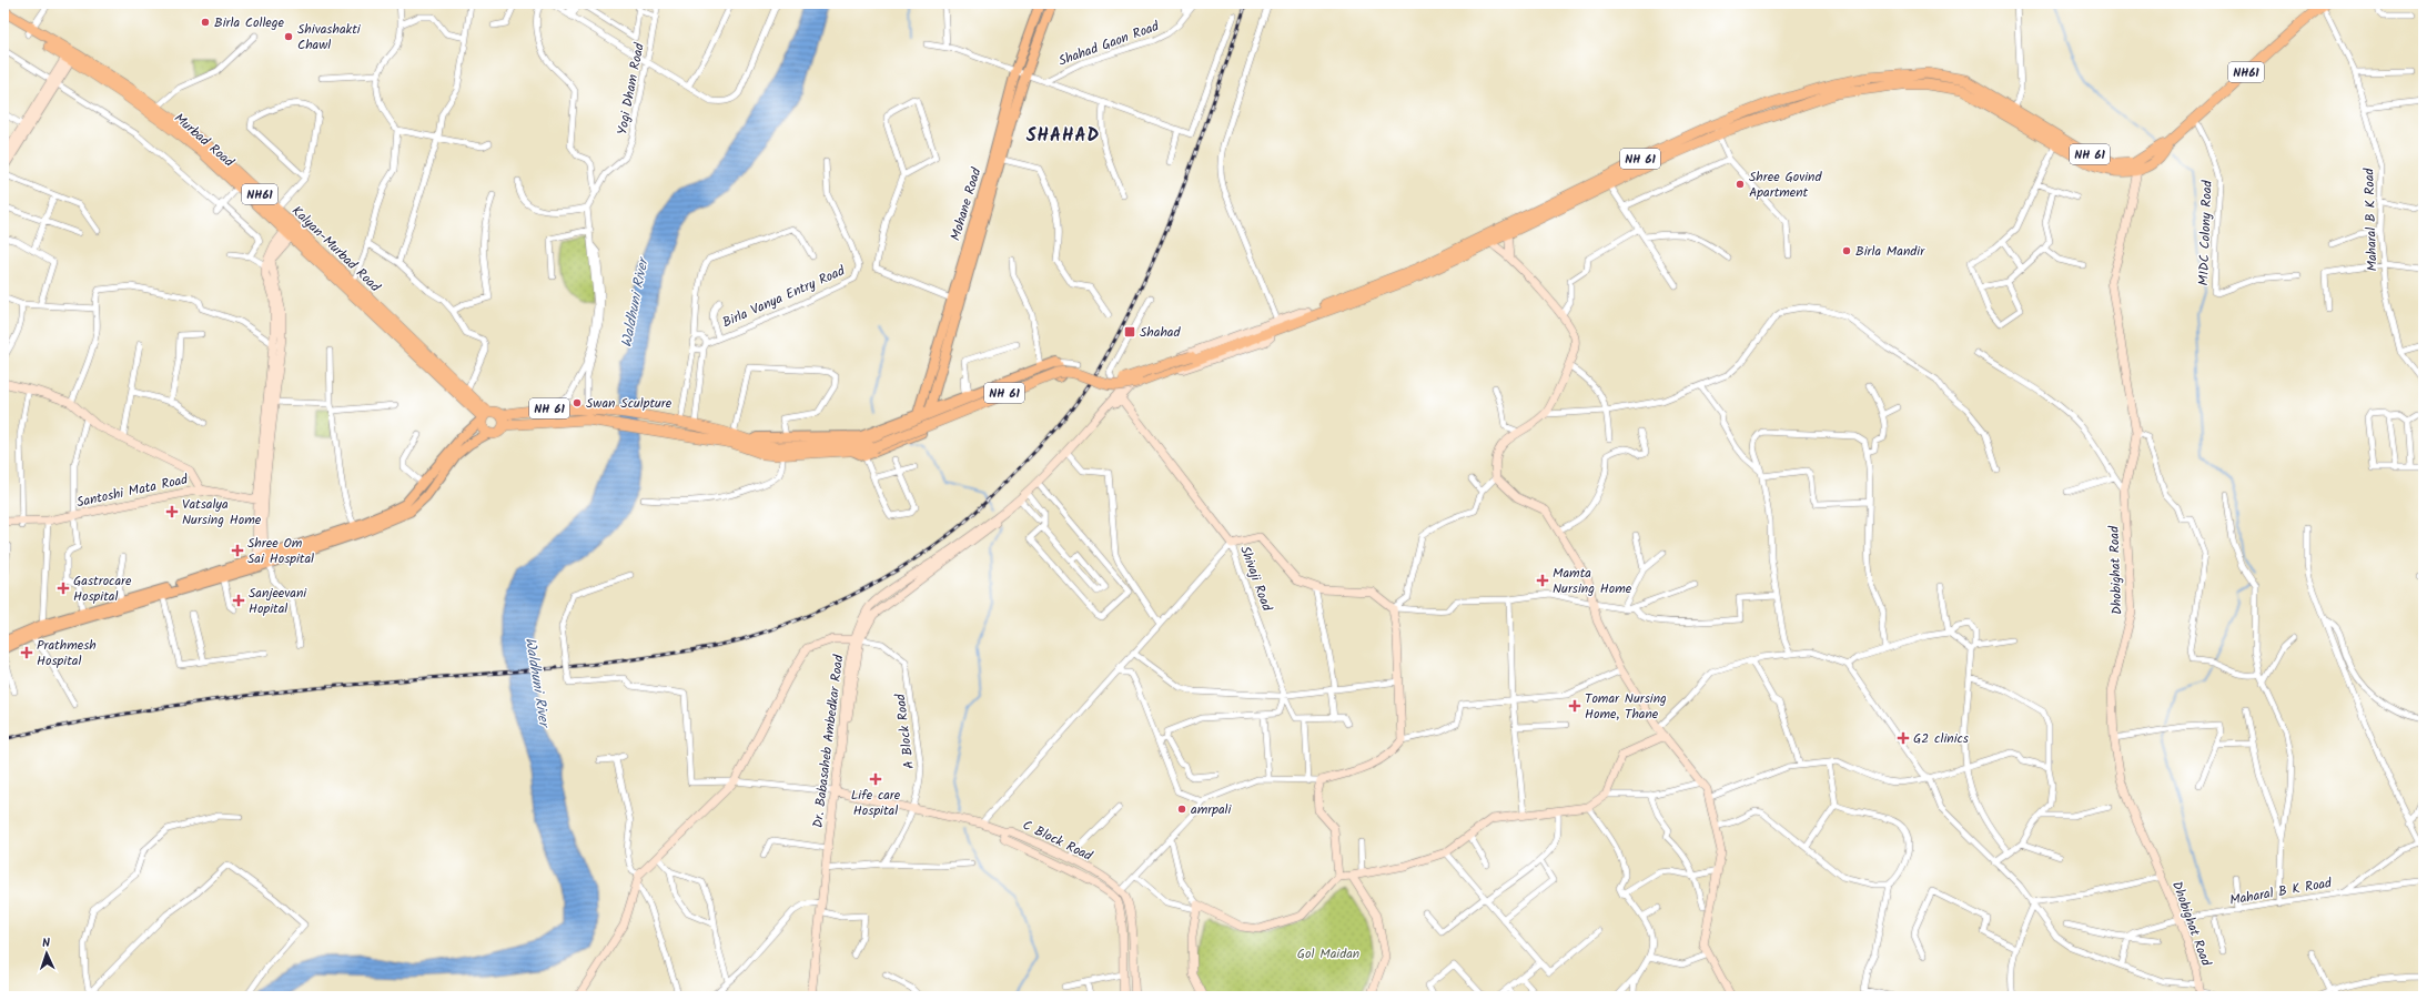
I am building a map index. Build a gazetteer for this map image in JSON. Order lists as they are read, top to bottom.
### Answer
{
  "streets": {
    "highway": [
      "NH61",
      "Murbad Road",
      "NH 61",
      "Kalyan-Murbad Road"
    ],
    "main road": ["Mohane Road"],
    "street": [
      "Shahad Gaon Road",
      "Yogi Dham Road",
      "Maharal B K Road",
      "MIDC Colony Road",
      "Birla Vanya Entry Road",
      "Santoshi Mata Road",
      "Dhobighat Road",
      "Shivaji Road",
      "A Block Road",
      "Dr. Babasaheb Ambedkar Road",
      "C Block Road"
    ]
  },
  "crossings": [
    ["NH61", "NH 61"],
    ["NH61", "Maharal B K Road"],
    ["NH61", "MIDC Colony Road"],
    ["NH61", "Kalyan-Murbad Road"],
    ["Murbad Road", "Kalyan-Murbad Road"],
    ["NH 61", "Kalyan-Murbad Road"],
    ["NH 61", "Dhobighat Road"],
    ["Maharal B K Road", "Dhobighat Road"],
    ["Shivaji Road", "Dr. Babasaheb Ambedkar Road"],
    ["A Block Road", "Dr. Babasaheb Ambedkar Road"],
    ["A Block Road", "C Block Road"],
    ["Dr. Babasaheb Ambedkar Road", "C Block Road"]
  ],
  "districts": ["SHAHAD"],
  "water": ["Waldhuni River"],
  "parks": ["Gol Maidan"],
  "places": {
    "other": [
      "Birla College",
      "Shivashakti Chawl",
      "Shree Govind Apartment",
      "Birla Mandir",
      "Swan Sculpture",
      "amrpali"
    ],
    "transit": ["Shahad"],
    "health": [
      "Vatsalya Nursing Home",
      "Shree Om Sai Hospital",
      "Mamta Nursing Home",
      "Gastrocare Hospital",
      "Sanjeevani Hopital",
      "Prathmesh Hospital",
      "Tomar Nursing Home, Thane",
      "G2 clinics",
      "Life care Hospital"
    ]
  },
  "north": "top"
}
